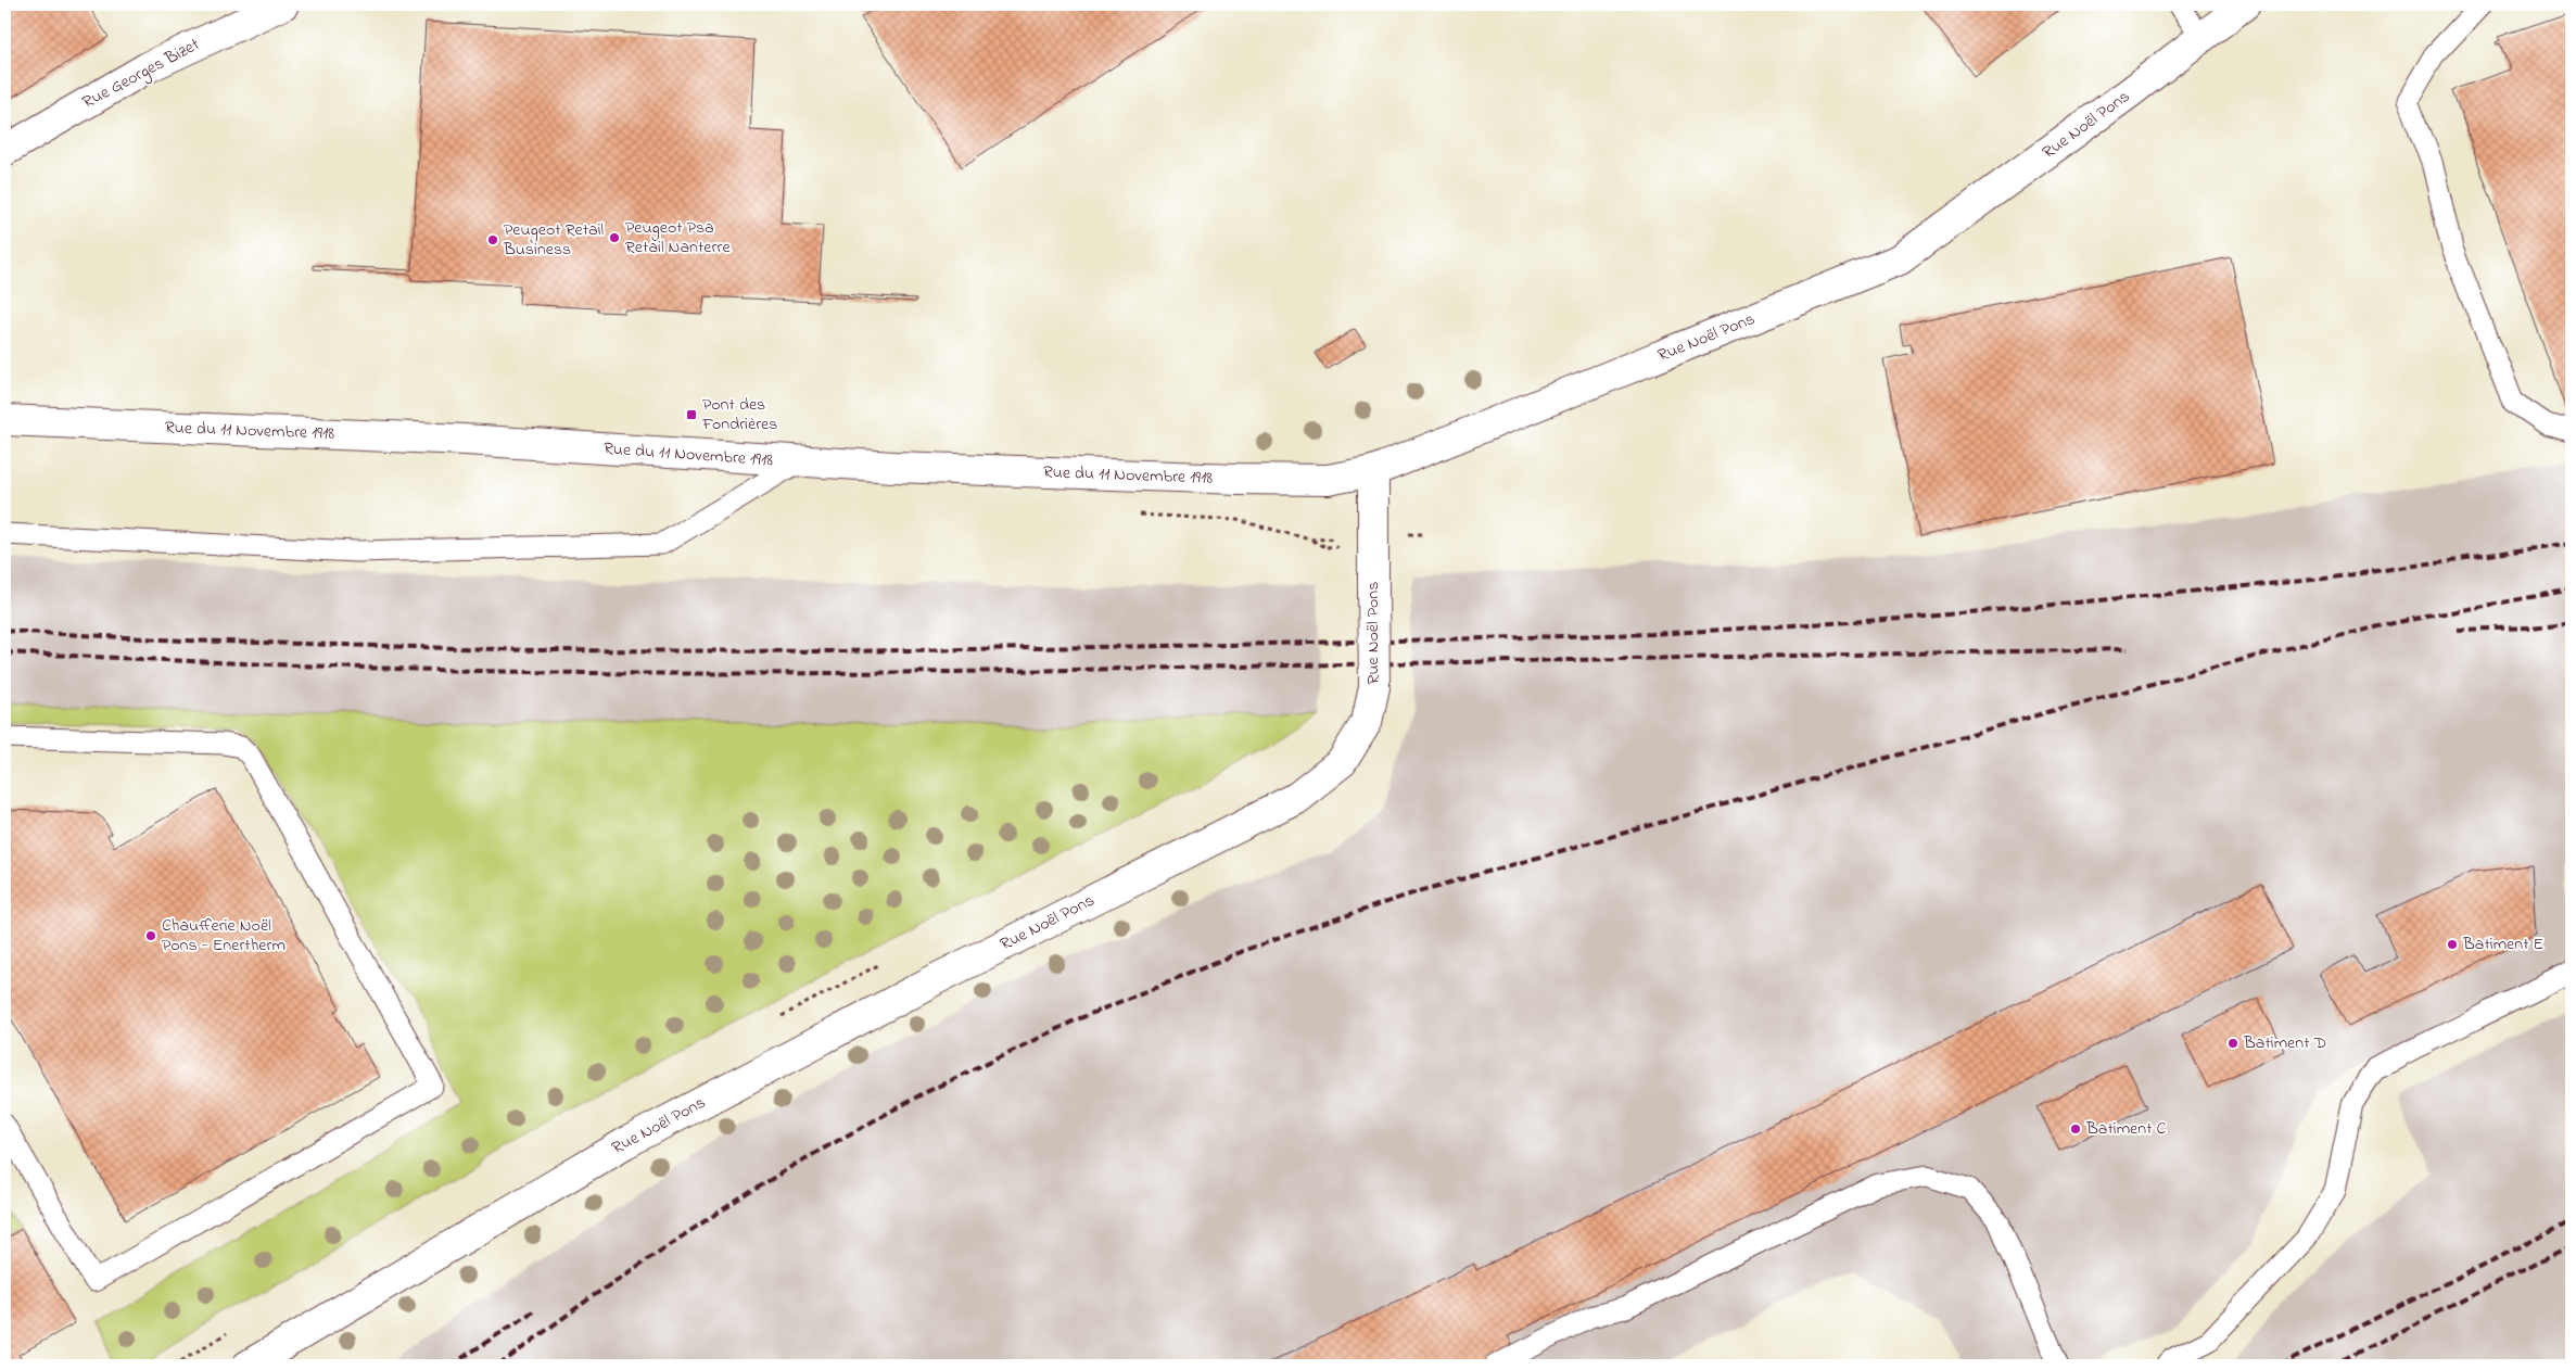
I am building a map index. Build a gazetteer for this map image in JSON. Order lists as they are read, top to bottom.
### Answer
{
  "streets": {
    "street": ["Rue Georges Bizet", "Rue Noël Pons", "Rue du 11 Novembre 1918"]
  },
  "crossings": [
    ["Rue Noël Pons", "Rue du 11 Novembre 1918"]
  ],
  "places": {
    "other": [
      "Peugeot Psa Retail Nanterre",
      "Peugeot Retail Business",
      "Chaufferie Noël Pons - Enertherm",
      "Batiment E",
      "Batiment D",
      "Batiment C"
    ],
    "transit": ["Pont des Fondrières"]
  }
}
